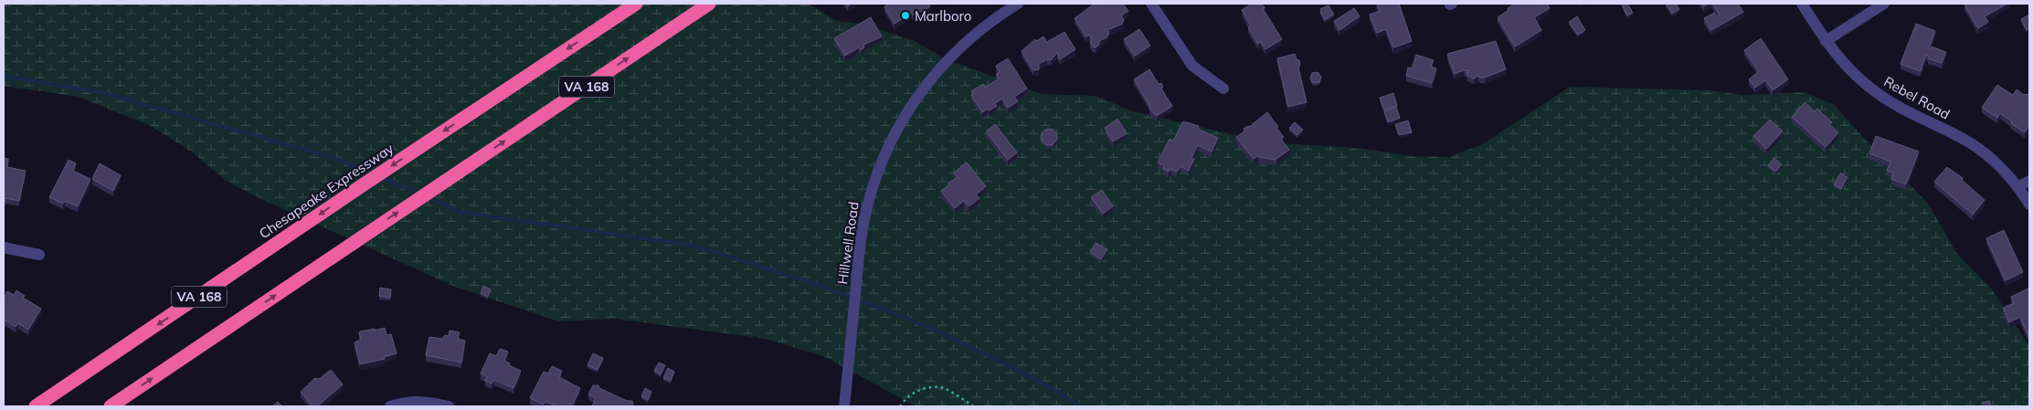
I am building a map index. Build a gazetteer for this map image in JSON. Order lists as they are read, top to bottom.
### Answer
{
  "streets": {
    "highway": ["VA 168", "Chesapeake Expressway"],
    "street": ["Rebel Road", "Hillwell Road"]
  },
  "places": ["Marlboro"]
}
